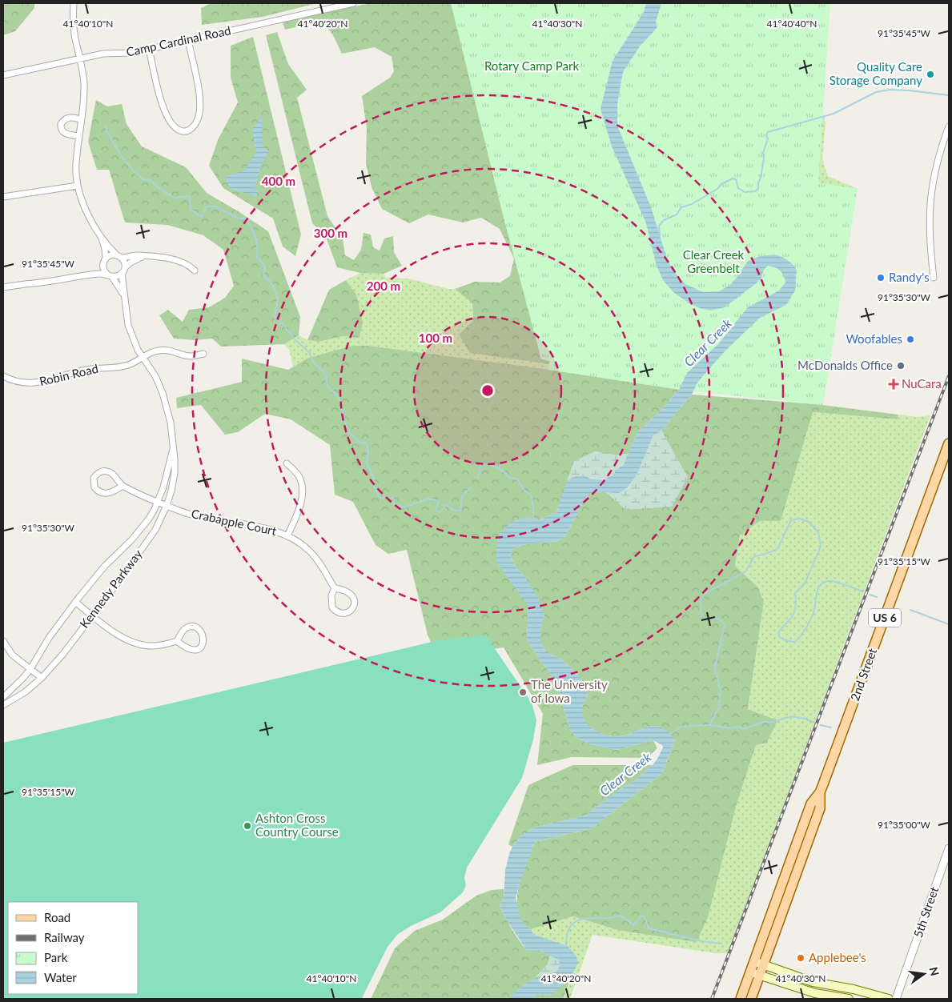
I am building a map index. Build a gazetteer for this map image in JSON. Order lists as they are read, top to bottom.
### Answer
{
  "streets": {
    "main road": ["US 6", "2nd Street"],
    "street": [
      "Camp Cardinal Road",
      "Robin Road",
      "Crabapple Court",
      "Kennedy Parkway",
      "5th Street"
    ]
  },
  "crossings": [
    ["Robin Road", "Kennedy Parkway"],
    ["Crabapple Court", "Kennedy Parkway"]
  ],
  "water": ["Clear Creek"],
  "parks": ["Rotary Camp Park", "Clear Creek Greenbelt"],
  "places": {
    "other": [
      "Quality Care Storage Company",
      "Randy's",
      "Woofables",
      "McDonalds Office",
      "The University of Iowa",
      "Ashton Cross Country Course",
      "Applebee's"
    ],
    "health": ["NuCara"]
  },
  "legend": [
    "Road",
    "Railway",
    "Park",
    "Water"
  ],
  "north": "right",
  "coordinates": [
    "41°40'10\"N",
    "41°40'20\"N",
    "41°40'30\"N",
    "41°40'40\"N",
    "91°35'45\"W",
    "91°35'30\"W",
    "91°35'15\"W",
    "91°35'00\"W"
  ],
  "rings": [
    "400 m",
    "300 m",
    "200 m",
    "100 m"
  ]
}
